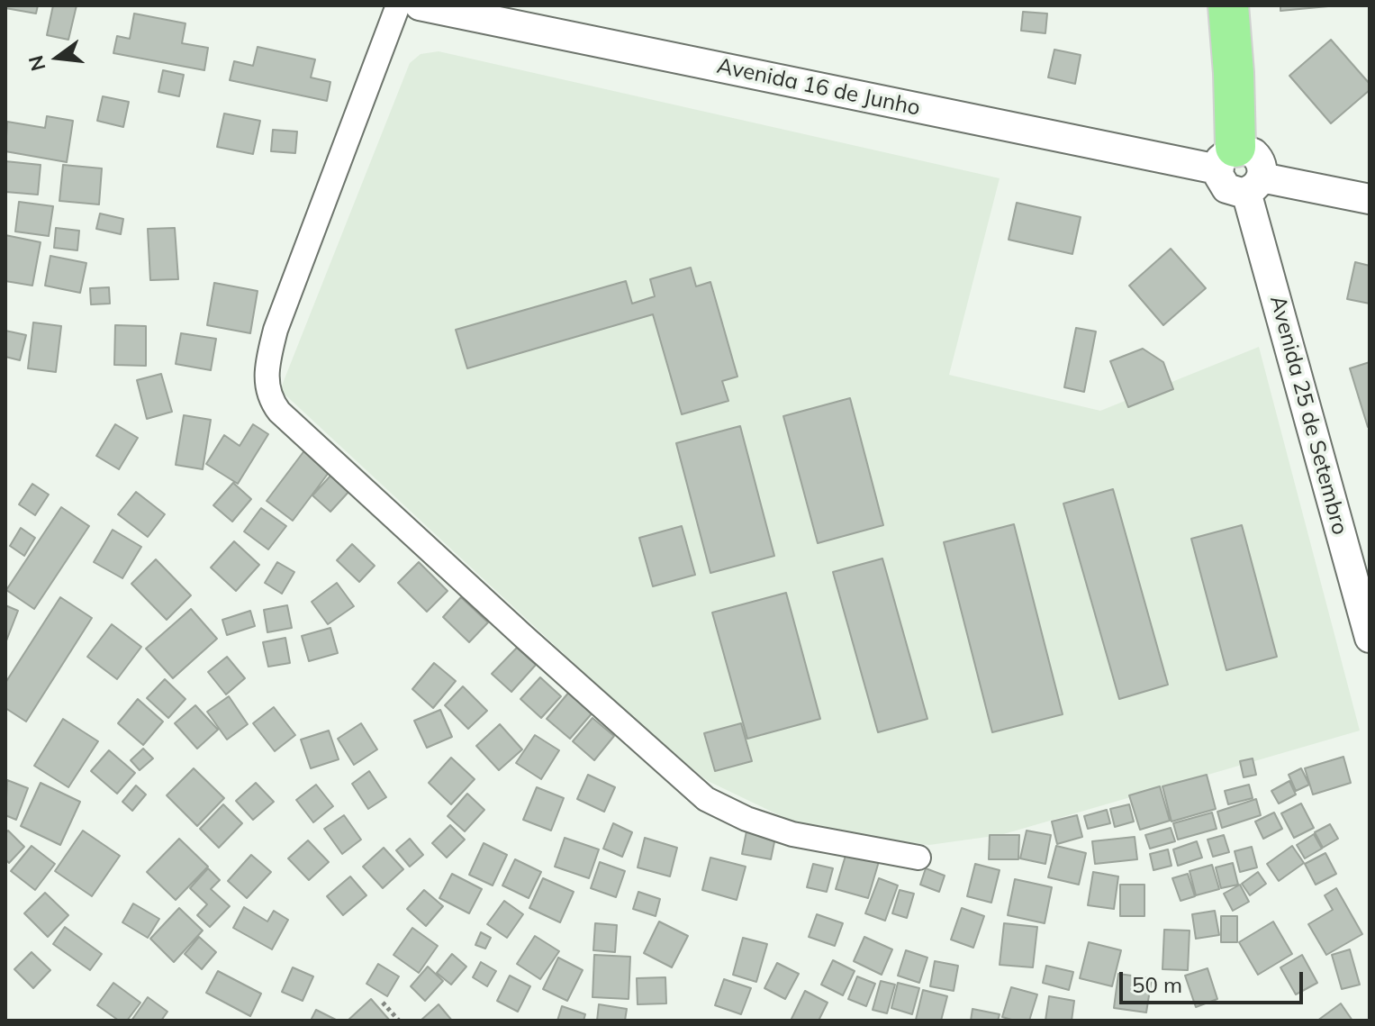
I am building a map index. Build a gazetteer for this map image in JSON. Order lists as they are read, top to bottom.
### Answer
{
  "streets": {
    "street": ["Avenida 16 de Junho", "Avenida 25 de Setembro"]
  },
  "crossings": [
    ["Avenida 16 de Junho", "Avenida 25 de Setembro"]
  ],
  "scale_bar": "50 m",
  "north": "left"
}
